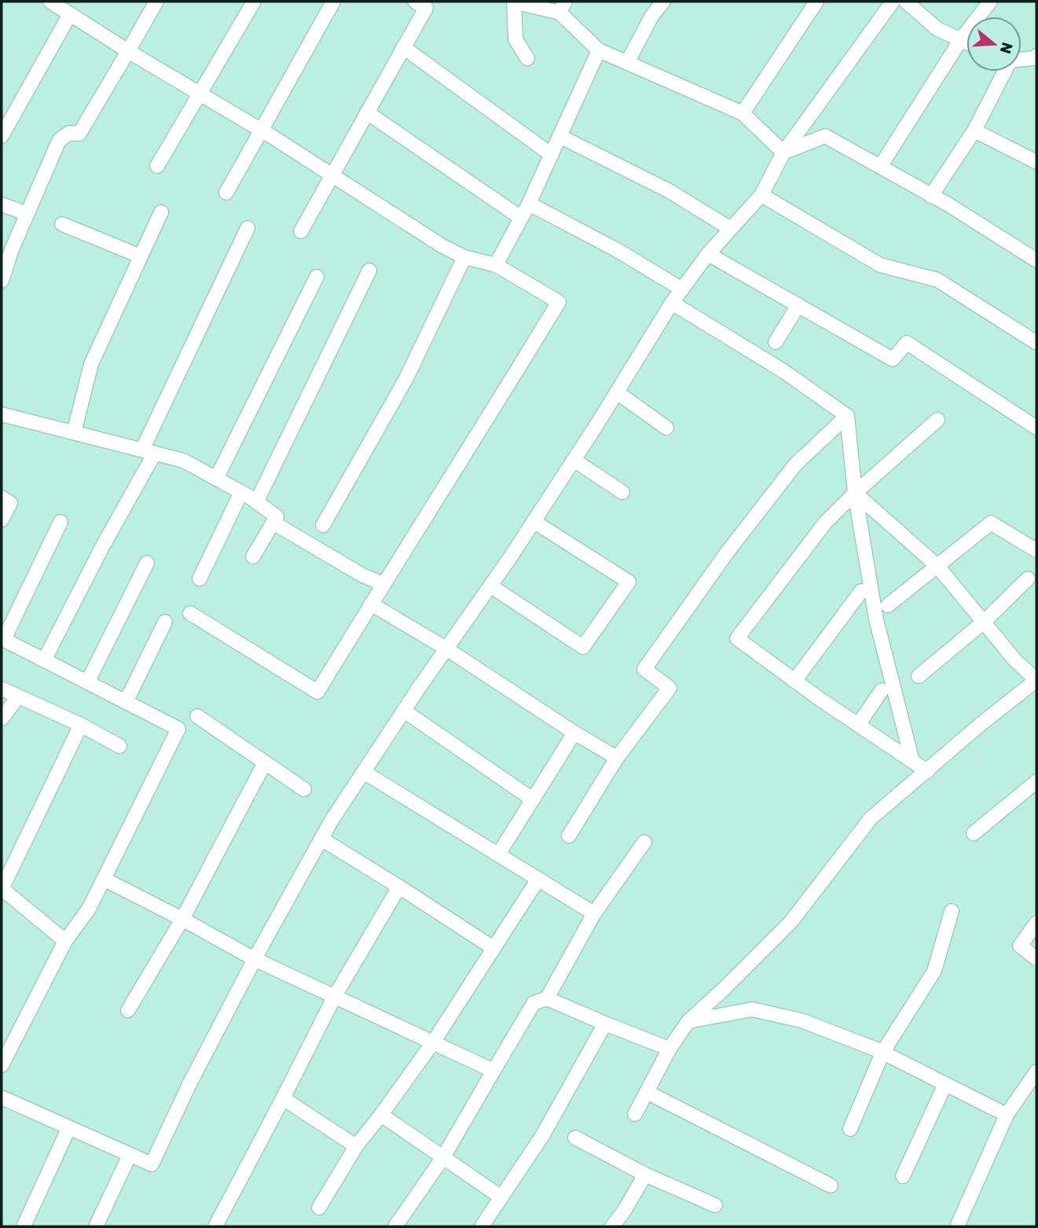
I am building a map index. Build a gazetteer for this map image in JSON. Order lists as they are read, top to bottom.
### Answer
{
  "north": "right"
}
